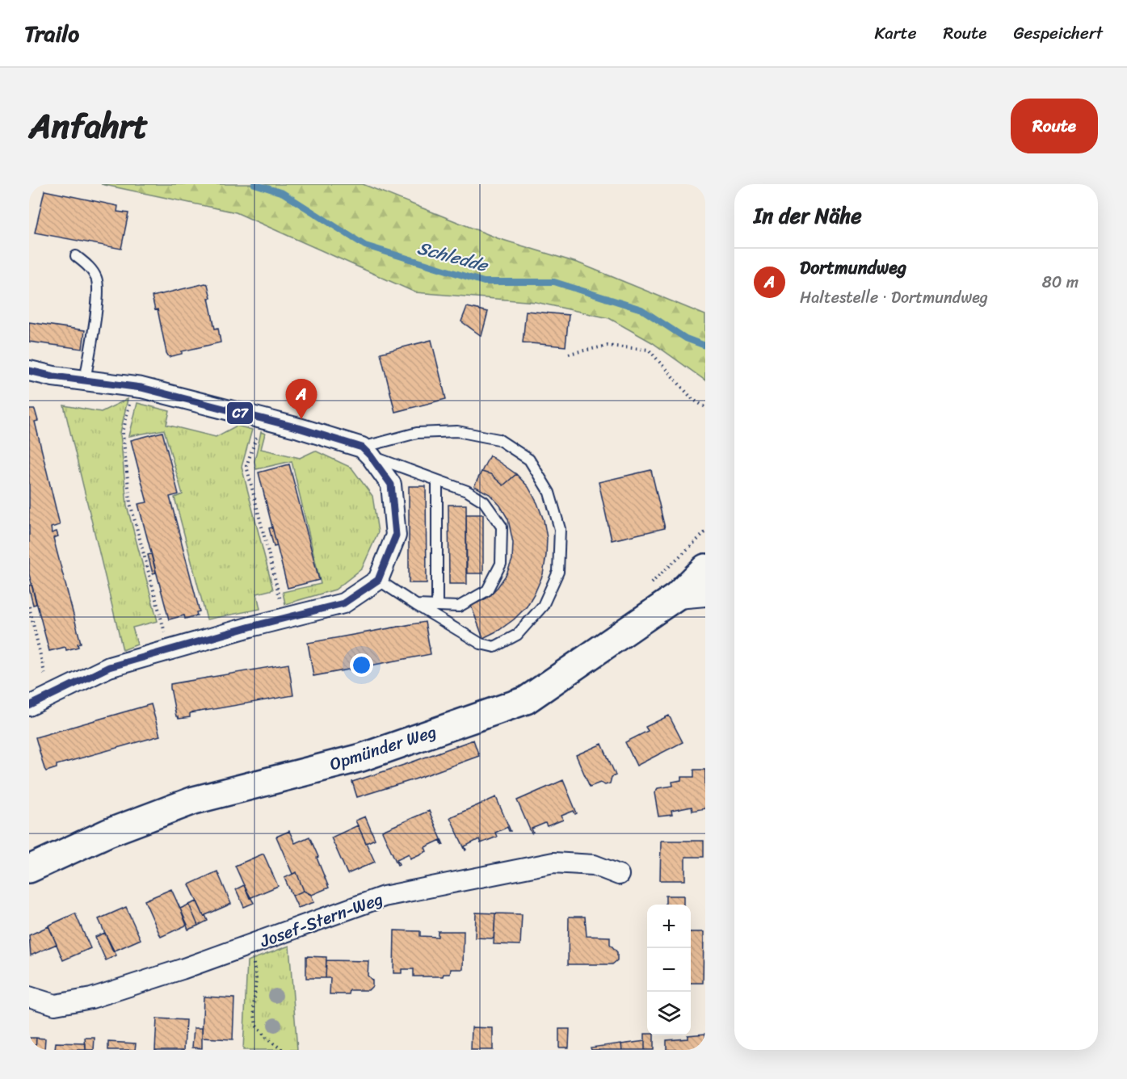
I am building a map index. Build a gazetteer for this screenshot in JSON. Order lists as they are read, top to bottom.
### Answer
{
  "streets": {
    "main road": ["Opmünder Weg"],
    "street": ["Josef-Stern-Weg"]
  },
  "water": ["Schledde"],
  "lines": ["transit line C7"],
  "page": {
    "header": "Trailo",
    "nav": ["Karte", "Route", "Gespeichert"],
    "title": "Anfahrt",
    "buttons": "Route",
    "heading": "In der Nähe",
    "list": [
      {
        "mark": "A",
        "name": "Dortmundweg",
        "note": "Haltestelle · Dortmundweg",
        "value": "80 m"
      }
    ],
    "pins": "A",
    "map_buttons": ["+", "−"]
  }
}
